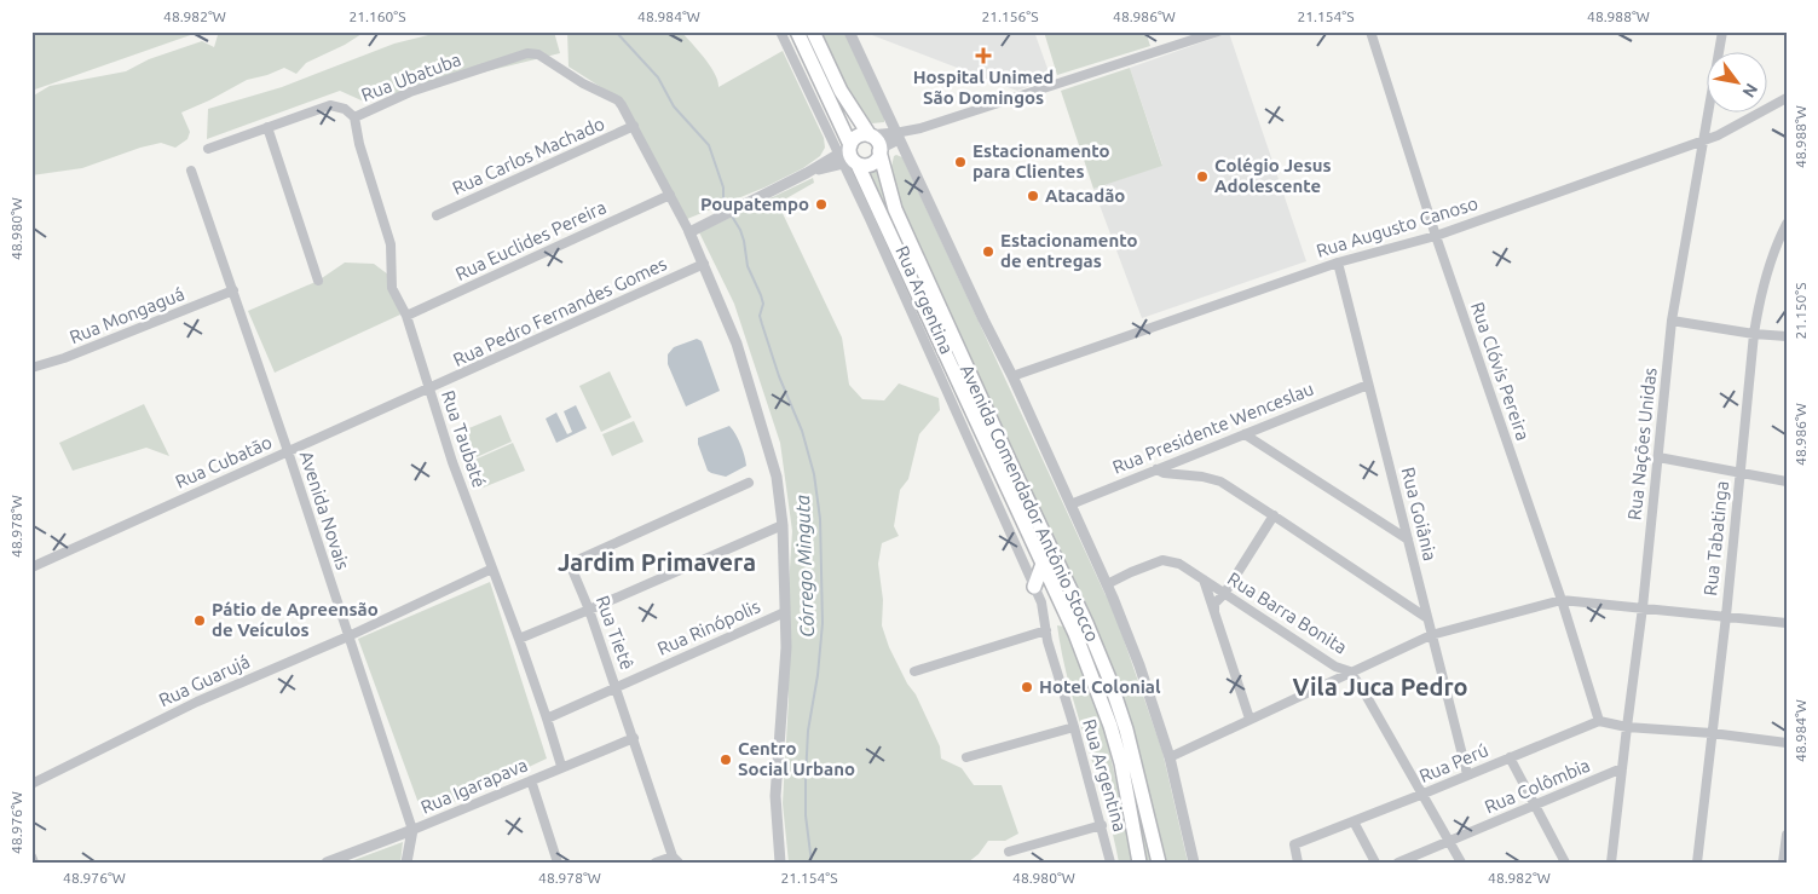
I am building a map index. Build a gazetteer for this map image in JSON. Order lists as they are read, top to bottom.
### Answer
{
  "streets": {
    "main road": ["Avenida Comendador Antônio Stocco"],
    "street": [
      "Rua Ubatuba",
      "Rua Carlos Machado",
      "Rua Augusto Canoso",
      "Rua Euclides Pereira",
      "Rua Argentina",
      "Rua Pedro Fernandes Gomes",
      "Rua Mongaguá",
      "Rua Clóvis Pereira",
      "Rua Presidente Wenceslau",
      "Rua Taubaté",
      "Rua Nações Unidas",
      "Rua Cubatão",
      "Avenida Novais",
      "Rua Goiânia",
      "Rua Tabatinga",
      "Rua Barra Bonita",
      "Rua Rinópolis",
      "Rua Tietê",
      "Rua Guarujá",
      "Rua Perú",
      "Rua Igarapava",
      "Rua Colômbia"
    ]
  },
  "crossings": [
    ["Rua Ubatuba", "Rua Carlos Machado"],
    ["Rua Ubatuba", "Rua Taubaté"],
    ["Rua Augusto Canoso", "Rua Clóvis Pereira"],
    ["Rua Augusto Canoso", "Rua Nações Unidas"],
    ["Rua Augusto Canoso", "Rua Goiânia"],
    ["Rua Euclides Pereira", "Rua Taubaté"],
    ["Rua Argentina", "Avenida Comendador Antônio Stocco"],
    ["Rua Pedro Fernandes Gomes", "Rua Taubaté"],
    ["Rua Pedro Fernandes Gomes", "Rua Cubatão"],
    ["Rua Mongaguá", "Avenida Novais"],
    ["Rua Clóvis Pereira", "Rua Perú"],
    ["Rua Presidente Wenceslau", "Rua Goiânia"],
    ["Rua Taubaté", "Rua Cubatão"],
    ["Rua Taubaté", "Rua Rinópolis"],
    ["Rua Taubaté", "Rua Guarujá"],
    ["Rua Taubaté", "Rua Igarapava"],
    ["Rua Nações Unidas", "Rua Colômbia"],
    ["Rua Cubatão", "Avenida Novais"],
    ["Avenida Novais", "Rua Guarujá"],
    ["Avenida Novais", "Rua Igarapava"],
    ["Rua Goiânia", "Rua Perú"],
    ["Rua Barra Bonita", "Rua Perú"],
    ["Rua Barra Bonita", "Rua Colômbia"],
    ["Rua Rinópolis", "Rua Tietê"],
    ["Rua Tietê", "Rua Igarapava"]
  ],
  "districts": ["Jardim Primavera", "Vila Juca Pedro"],
  "water": ["Córrego Minguta"],
  "places": {
    "health": ["Hospital Unimed São Domingos"],
    "other": [
      "Estacionamento para Clientes",
      "Colégio Jesus Adolescente",
      "Atacadão",
      "Poupatempo",
      "Estacionamento de entregas",
      "Pátio de Apreensão de Veículos",
      "Hotel Colonial",
      "Centro Social Urbano"
    ]
  },
  "north": "bottom right",
  "coordinates": [
    "48.982°W",
    "21.160°S",
    "48.984°W",
    "21.156°S",
    "48.986°W",
    "21.154°S",
    "48.988°W",
    "48.980°W",
    "21.150°S",
    "48.978°W",
    "48.976°W"
  ]
}
